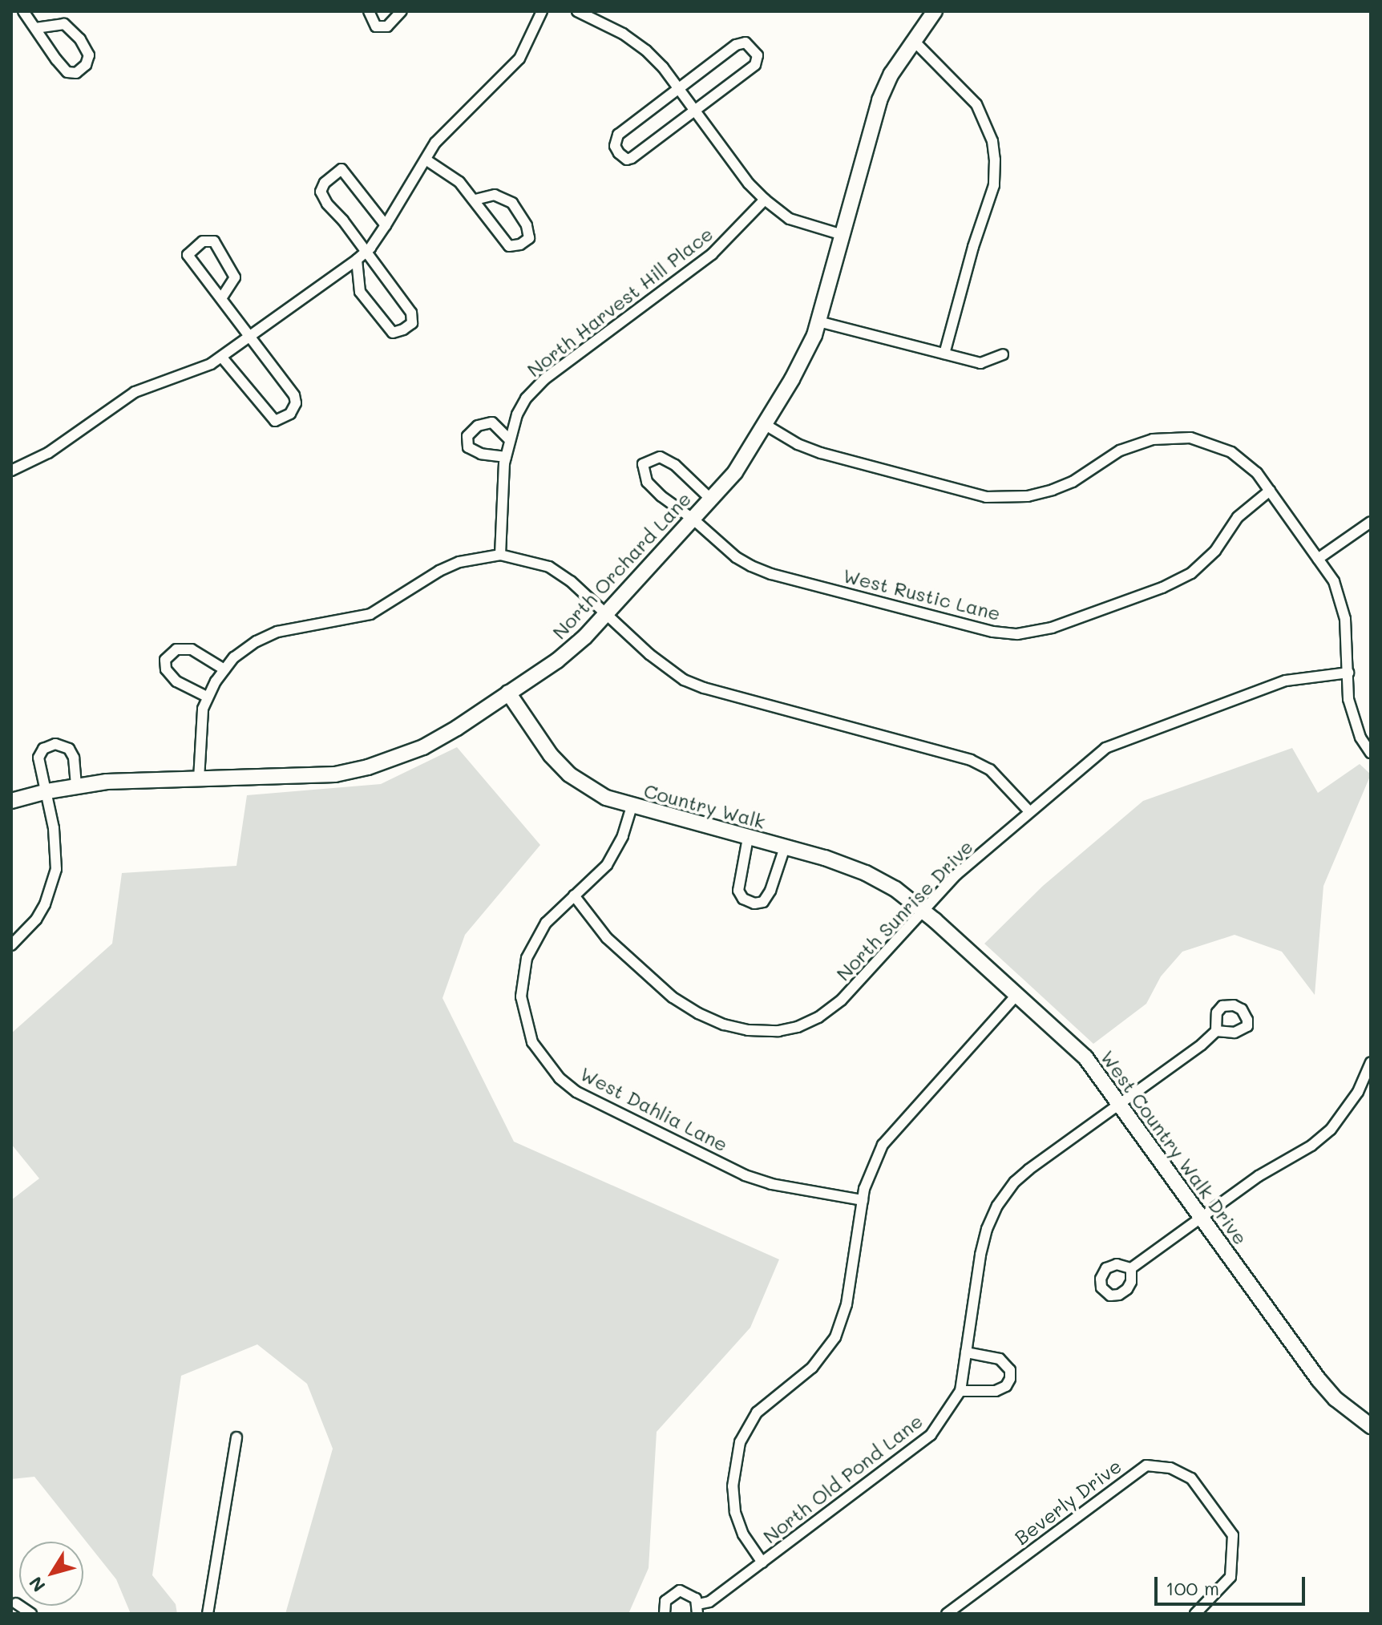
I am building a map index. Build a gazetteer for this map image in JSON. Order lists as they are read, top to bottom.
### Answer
{
  "streets": {
    "street": [
      "North Harvest Hill Place",
      "North Orchard Lane",
      "West Rustic Lane",
      "Country Walk",
      "North Sunrise Drive",
      "West Dahlia Lane",
      "West Country Walk Drive",
      "North Old Pond Lane",
      "Beverly Drive"
    ]
  },
  "crossings": [
    ["North Orchard Lane", "West Rustic Lane"],
    ["North Orchard Lane", "Country Walk"],
    ["Country Walk", "North Sunrise Drive"],
    ["Country Walk", "West Dahlia Lane"],
    ["Country Walk", "West Country Walk Drive"],
    ["North Sunrise Drive", "West Dahlia Lane"],
    ["North Sunrise Drive", "West Country Walk Drive"],
    ["West Country Walk Drive", "North Old Pond Lane"]
  ],
  "scale_bar": "100 m",
  "north": "bottom left"
}
